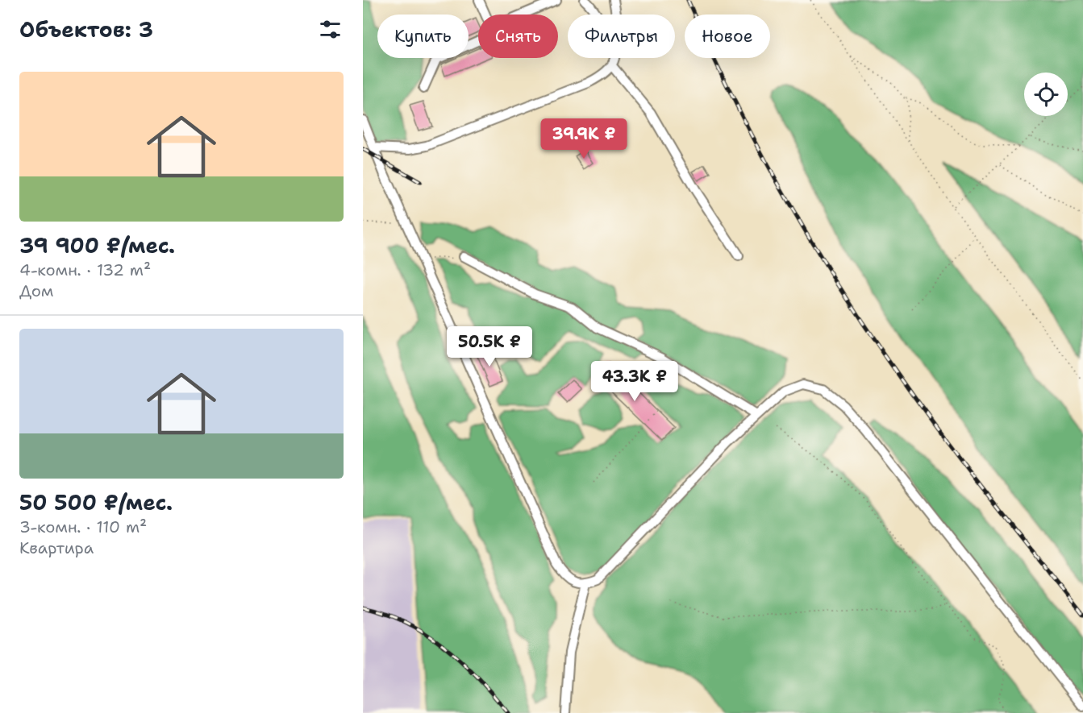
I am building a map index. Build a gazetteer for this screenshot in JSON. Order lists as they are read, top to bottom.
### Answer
{
  "page": {
    "heading": "Объектов: 3",
    "chip": [
      "Купить",
      "Снять",
      "Фильтры",
      "Новое"
    ],
    "list": [
      {
        "name": "39 900 ₽/мес.",
        "note": "4-комн. · 132 m² · Дом"
      },
      {
        "name": "50 500 ₽/мес.",
        "note": "3-комн. · 110 m² · Квартира"
      }
    ],
    "price": ["39.9K ₽", "50.5K ₽", "43.3K ₽"]
  }
}
